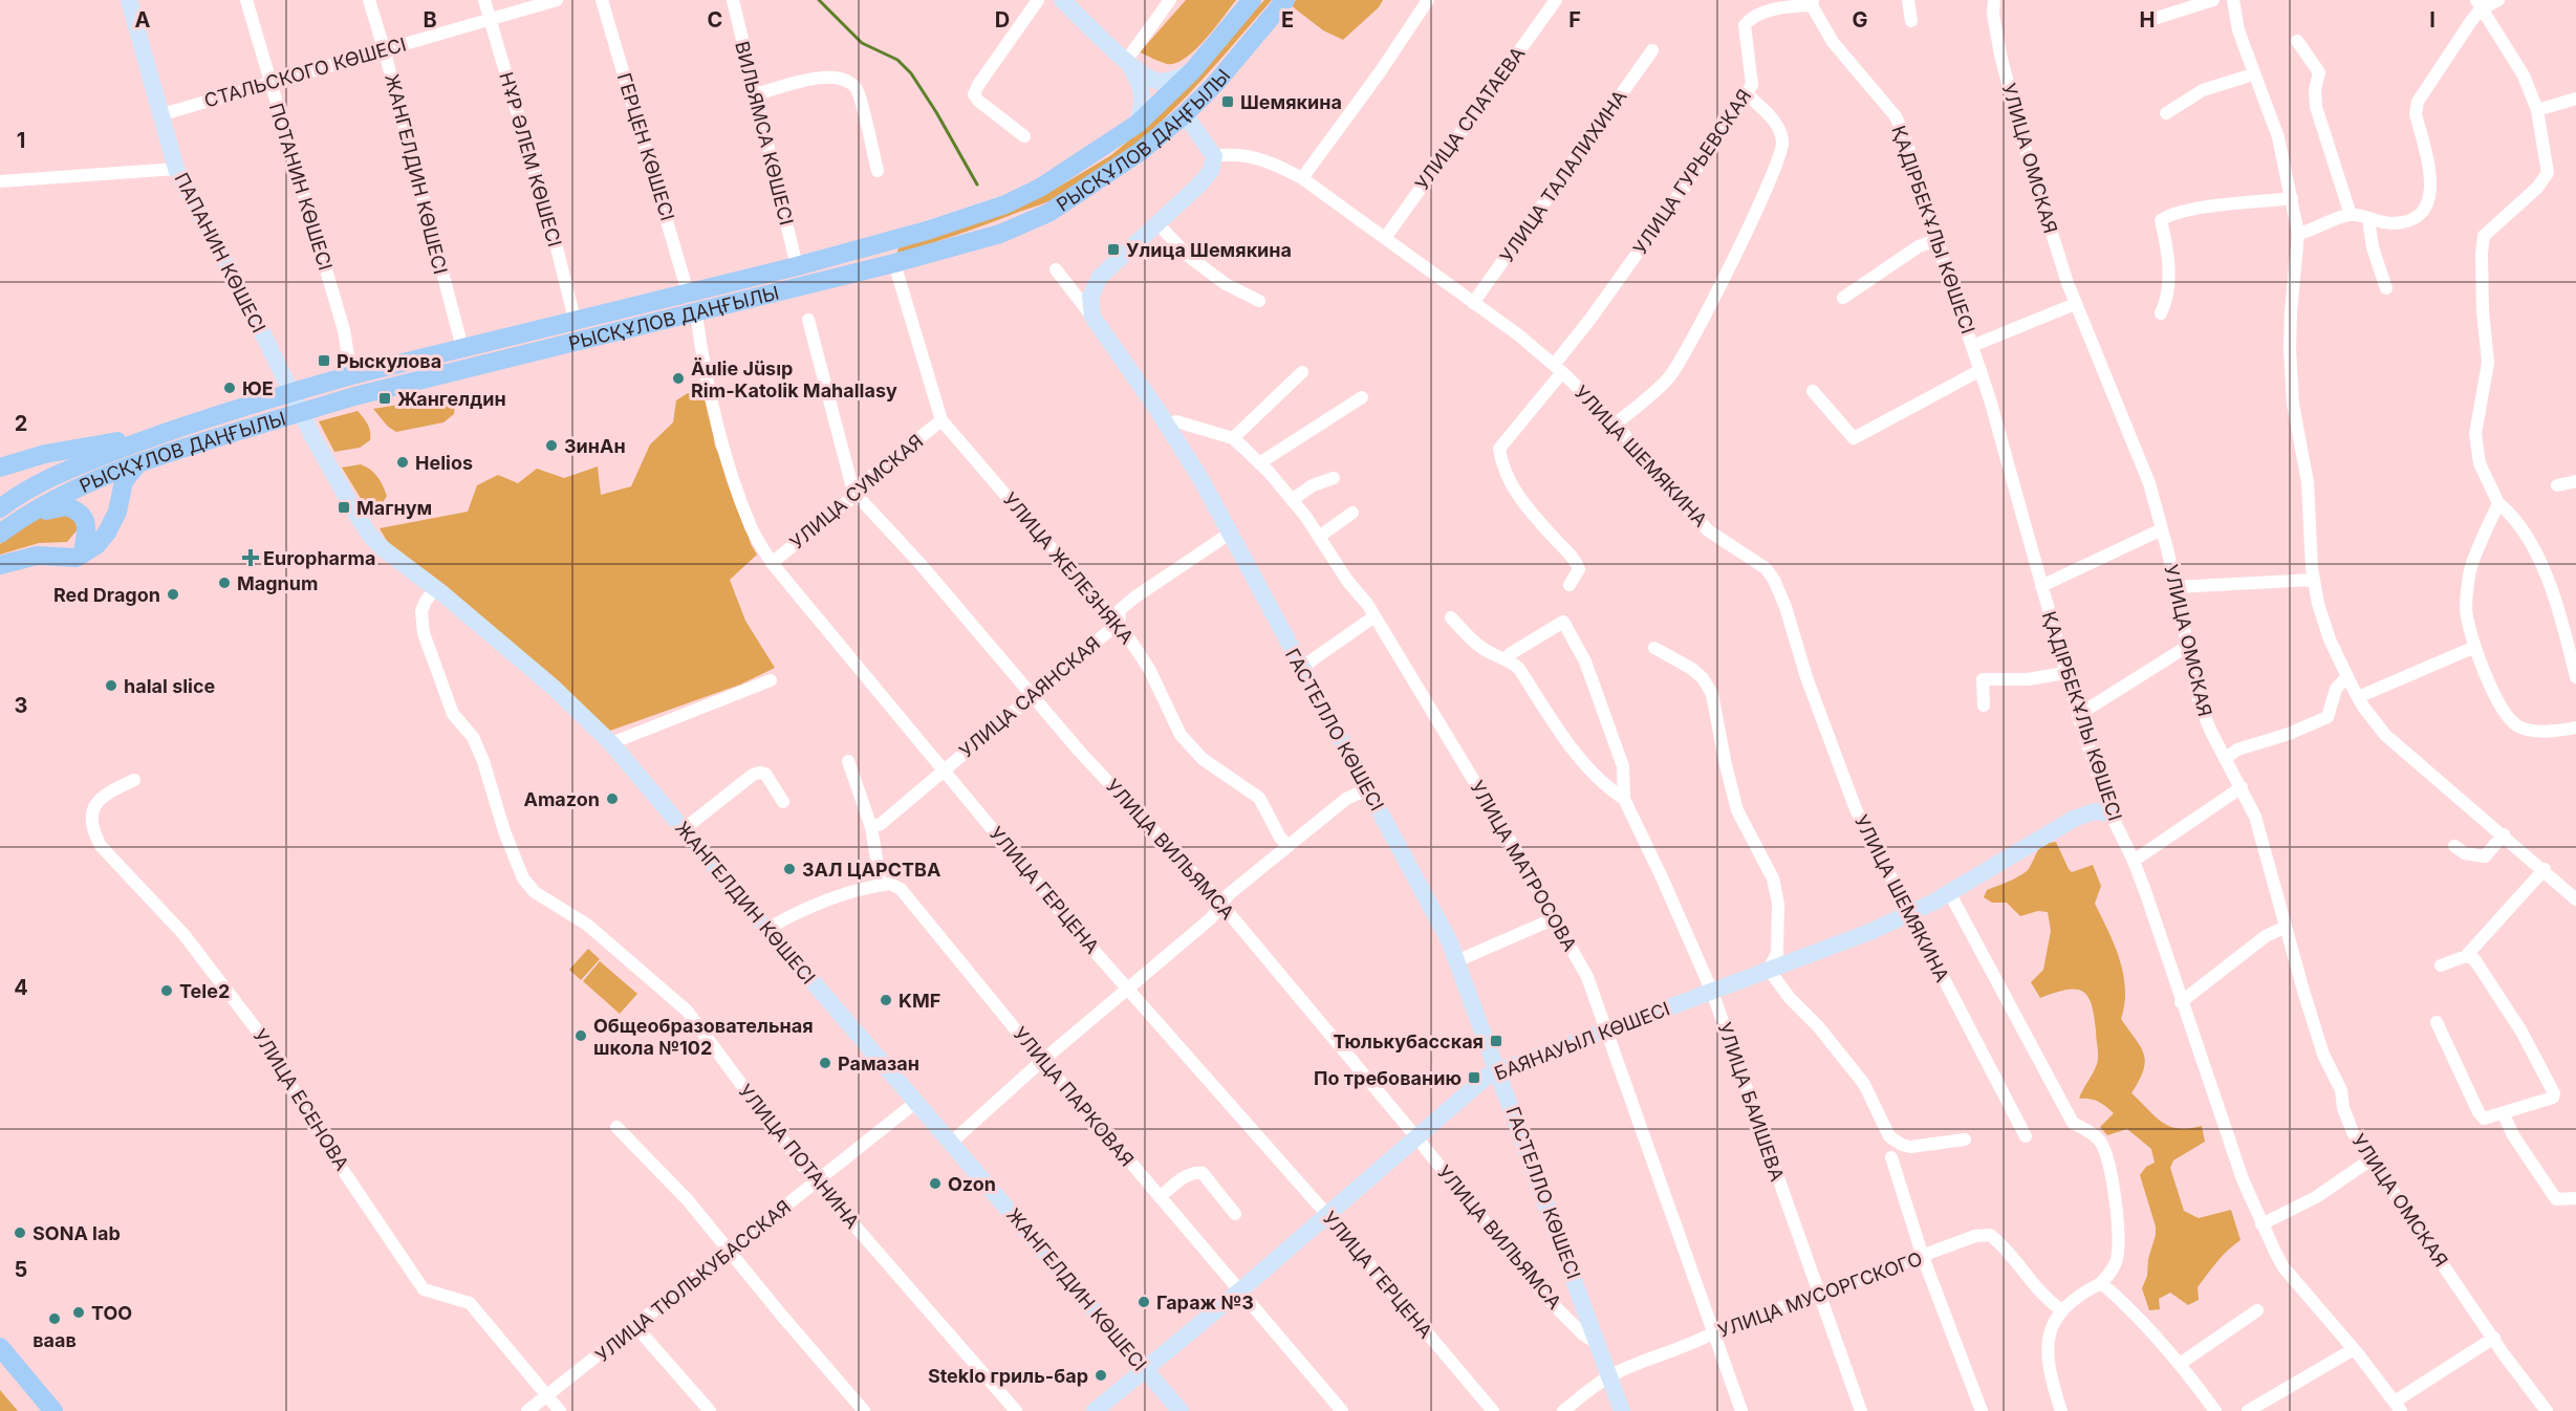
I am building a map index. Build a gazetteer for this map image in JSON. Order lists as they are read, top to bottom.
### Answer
{
  "streets": {
    "main road": ["РЫСҚҰЛОВ ДАҢҒЫЛЫ"],
    "street": [
      "СТАЛЬСКОГО КӨШЕСІ",
      "УЛИЦА СПАТАЕВА",
      "ВИЛЬЯМСА КӨШЕСІ",
      "ГЕРЦЕН КӨШЕСІ",
      "УЛИЦА ОМСКАЯ",
      "НҰР ӘЛЕМ КӨШЕСІ",
      "УЛИЦА ГУРЬЕВСКАЯ",
      "ЖАНГЕЛДИН КӨШЕСІ",
      "УЛИЦА ТАЛАЛИХИНА",
      "ПОТАНИН КӨШЕСІ",
      "ҚАДІРБЕКҰЛЫ КӨШЕСІ",
      "ПАПАНИН КӨШЕСІ",
      "УЛИЦА ШЕМЯКИНА",
      "УЛИЦА СУМСКАЯ",
      "УЛИЦА ЖЕЛЕЗНЯКА",
      "УЛИЦА САЯНСКАЯ",
      "ГАСТЕЛЛО КӨШЕСІ",
      "УЛИЦА ВИЛЬЯМСА",
      "УЛИЦА МАТРОСОВА",
      "УЛИЦА ГЕРЦЕНА",
      "БАЯНАУЫЛ КӨШЕСІ",
      "УЛИЦА ПАРКОВАЯ",
      "УЛИЦА ЕСЕНОВА",
      "УЛИЦА БАИШЕВА",
      "УЛИЦА ПОТАНИНА",
      "УЛИЦА ТЮЛЬКУБАССКАЯ",
      "УЛИЦА МУСОРГСКОГО"
    ]
  },
  "crossings": [
    ["СТАЛЬСКОГО КӨШЕСІ", "НҰР ӘЛЕМ КӨШЕСІ"],
    ["СТАЛЬСКОГО КӨШЕСІ", "ЖАНГЕЛДИН КӨШЕСІ"],
    ["СТАЛЬСКОГО КӨШЕСІ", "ПОТАНИН КӨШЕСІ"],
    ["СТАЛЬСКОГО КӨШЕСІ", "ПАПАНИН КӨШЕСІ"],
    ["УЛИЦА СПАТАЕВА", "УЛИЦА ШЕМЯКИНА"],
    ["ВИЛЬЯМСА КӨШЕСІ", "РЫСҚҰЛОВ ДАҢҒЫЛЫ"],
    ["РЫСҚҰЛОВ ДАҢҒЫЛЫ", "ГЕРЦЕН КӨШЕСІ"],
    ["РЫСҚҰЛОВ ДАҢҒЫЛЫ", "НҰР ӘЛЕМ КӨШЕСІ"],
    ["РЫСҚҰЛОВ ДАҢҒЫЛЫ", "ЖАНГЕЛДИН КӨШЕСІ"],
    ["РЫСҚҰЛОВ ДАҢҒЫЛЫ", "ПОТАНИН КӨШЕСІ"],
    ["РЫСҚҰЛОВ ДАҢҒЫЛЫ", "ПАПАНИН КӨШЕСІ"],
    ["РЫСҚҰЛОВ ДАҢҒЫЛЫ", "УЛИЦА ЖЕЛЕЗНЯКА"],
    ["РЫСҚҰЛОВ ДАҢҒЫЛЫ", "УЛИЦА ГЕРЦЕНА"],
    ["УЛИЦА ГУРЬЕВСКАЯ", "ҚАДІРБЕКҰЛЫ КӨШЕСІ"],
    ["УЛИЦА ГУРЬЕВСКАЯ", "УЛИЦА ШЕМЯКИНА"],
    ["ЖАНГЕЛДИН КӨШЕСІ", "ПАПАНИН КӨШЕСІ"],
    ["ЖАНГЕЛДИН КӨШЕСІ", "БАЯНАУЫЛ КӨШЕСІ"],
    ["ЖАНГЕЛДИН КӨШЕСІ", "УЛИЦА ПОТАНИНА"],
    ["ЖАНГЕЛДИН КӨШЕСІ", "УЛИЦА ТЮЛЬКУБАССКАЯ"],
    ["УЛИЦА ТАЛАЛИХИНА", "УЛИЦА ШЕМЯКИНА"],
    ["ҚАДІРБЕКҰЛЫ КӨШЕСІ", "БАЯНАУЫЛ КӨШЕСІ"],
    ["УЛИЦА ШЕМЯКИНА", "БАЯНАУЫЛ КӨШЕСІ"],
    ["УЛИЦА СУМСКАЯ", "УЛИЦА ЖЕЛЕЗНЯКА"],
    ["УЛИЦА СУМСКАЯ", "УЛИЦА ВИЛЬЯМСА"],
    ["УЛИЦА СУМСКАЯ", "УЛИЦА ГЕРЦЕНА"],
    ["УЛИЦА ЖЕЛЕЗНЯКА", "УЛИЦА САЯНСКАЯ"],
    ["УЛИЦА САЯНСКАЯ", "ГАСТЕЛЛО КӨШЕСІ"],
    ["УЛИЦА САЯНСКАЯ", "УЛИЦА ВИЛЬЯМСА"],
    ["УЛИЦА САЯНСКАЯ", "УЛИЦА ГЕРЦЕНА"],
    ["ГАСТЕЛЛО КӨШЕСІ", "УЛИЦА ВИЛЬЯМСА"],
    ["ГАСТЕЛЛО КӨШЕСІ", "УЛИЦА МАТРОСОВА"],
    ["ГАСТЕЛЛО КӨШЕСІ", "БАЯНАУЫЛ КӨШЕСІ"],
    ["ГАСТЕЛЛО КӨШЕСІ", "УЛИЦА МУСОРГСКОГО"],
    ["УЛИЦА ВИЛЬЯМСА", "БАЯНАУЫЛ КӨШЕСІ"],
    ["УЛИЦА МАТРОСОВА", "БАЯНАУЫЛ КӨШЕСІ"],
    ["УЛИЦА МАТРОСОВА", "УЛИЦА МУСОРГСКОГО"],
    ["УЛИЦА ГЕРЦЕНА", "БАЯНАУЫЛ КӨШЕСІ"],
    ["БАЯНАУЫЛ КӨШЕСІ", "УЛИЦА ПАРКОВАЯ"],
    ["БАЯНАУЫЛ КӨШЕСІ", "УЛИЦА БАИШЕВА"],
    ["УЛИЦА ЕСЕНОВА", "УЛИЦА ТЮЛЬКУБАССКАЯ"],
    ["УЛИЦА БАИШЕВА", "УЛИЦА МУСОРГСКОГО"],
    ["УЛИЦА ПОТАНИНА", "УЛИЦА ТЮЛЬКУБАССКАЯ"]
  ],
  "places": {
    "transit": [
      "Шемякина",
      "Улица Шемякина",
      "Рыскулова",
      "Жангелдин",
      "Магнум",
      "Тюлькубасская",
      "По требованию"
    ],
    "other": [
      "Äulie Jüsıp Rim-Katolik Mahallasy",
      "ЮЕ",
      "ЗинАн",
      "Helios",
      "Magnum",
      "Red Dragon",
      "halal slice",
      "Amazon",
      "ЗАЛ ЦАРСТВА",
      "Tele2",
      "KMF",
      "Общеобразовательная школа №102",
      "Рамазан",
      "Ozon",
      "SONA lab",
      "Гараж №3",
      "ТОО",
      "ваав",
      "Steklo гриль-бар"
    ],
    "health": ["Europharma"]
  },
  "grid": {
    "columns": [
      "A",
      "B",
      "C",
      "D",
      "E",
      "F",
      "G",
      "H",
      "I"
    ],
    "rows": [
      "1",
      "2",
      "3",
      "4",
      "5"
    ]
  }
}
